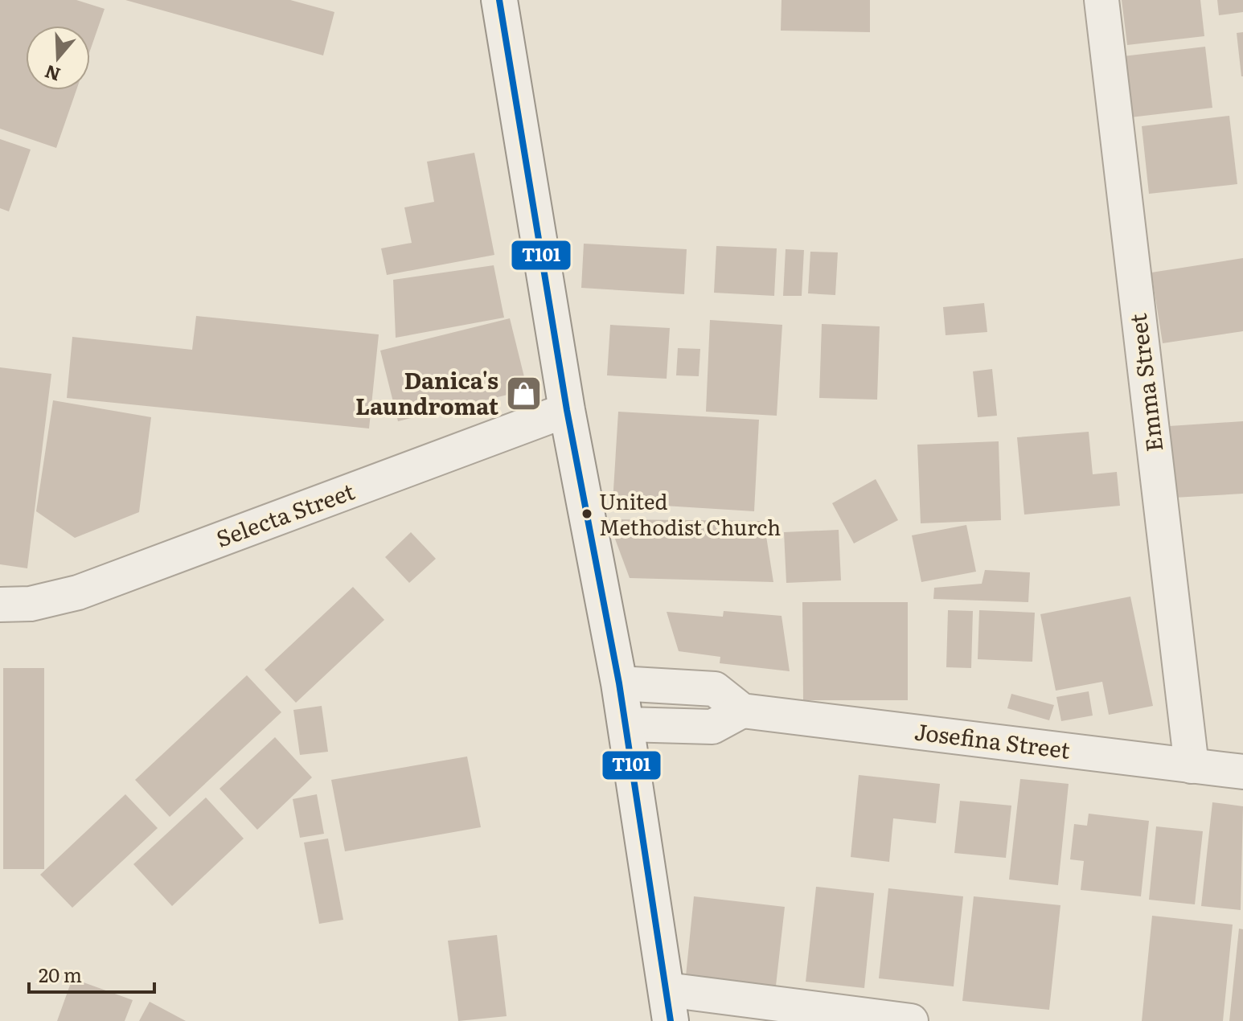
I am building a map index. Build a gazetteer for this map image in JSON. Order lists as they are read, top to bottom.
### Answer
{
  "streets": {
    "street": ["Emma Street", "Selecta Street", "Josefina Street"]
  },
  "crossings": [
    ["Emma Street", "Josefina Street"]
  ],
  "places": {
    "shop": ["Danica's Laundromat"],
    "other": ["United Methodist Church"]
  },
  "lines": ["transit line T101"],
  "scale_bar": "20 m",
  "north": "bottom"
}
